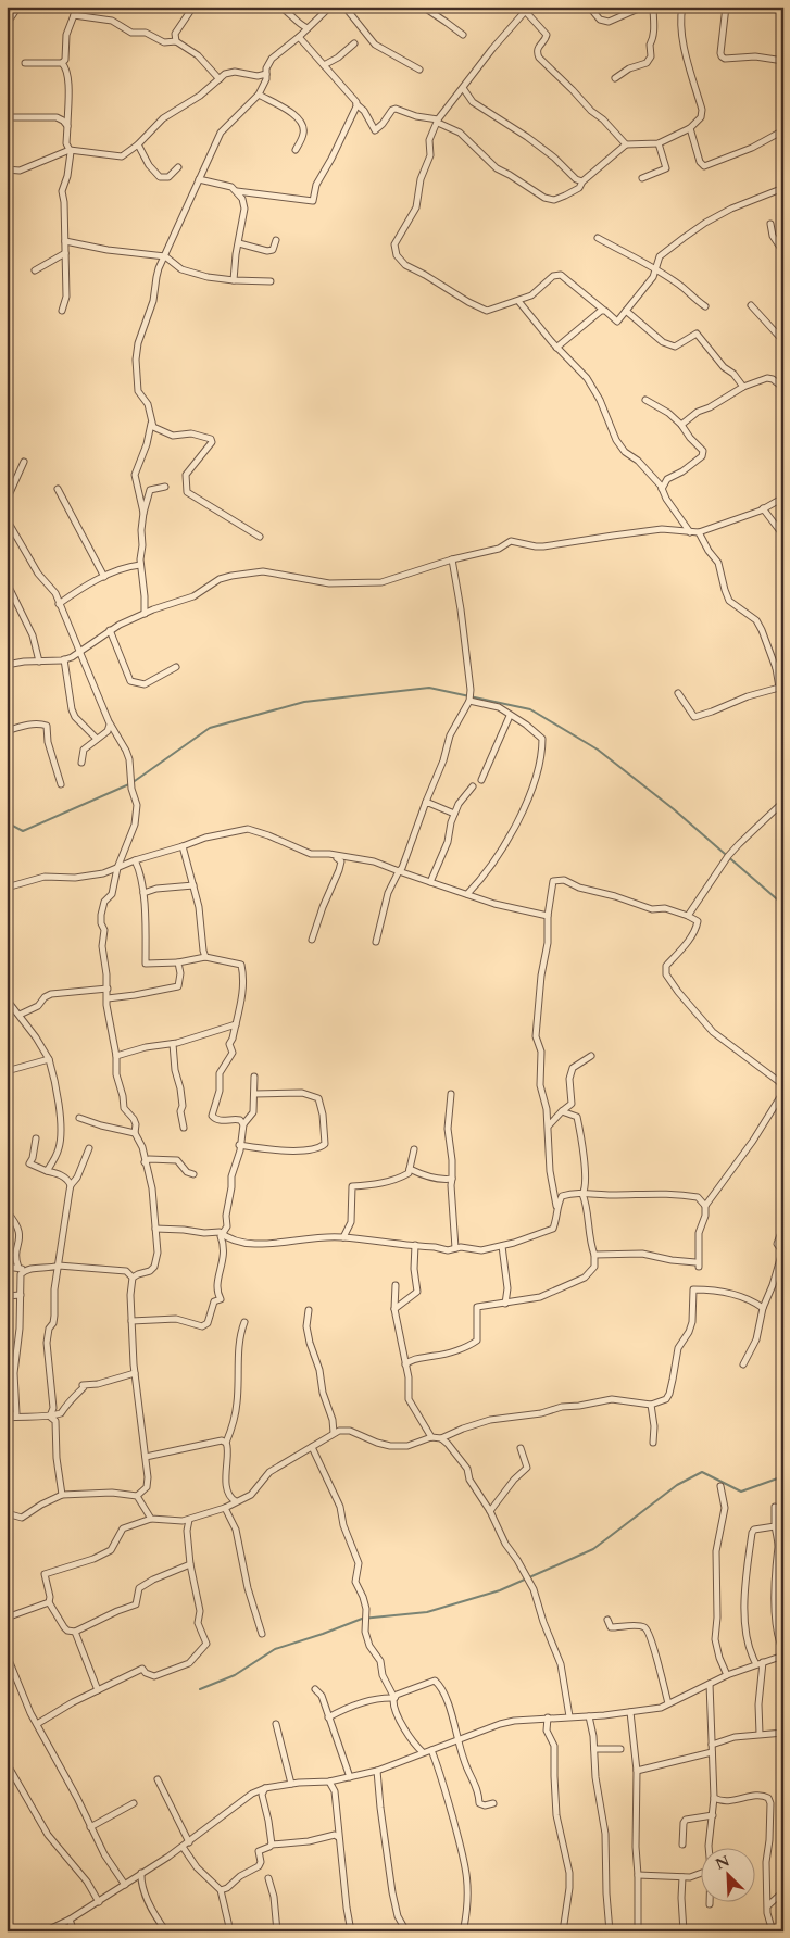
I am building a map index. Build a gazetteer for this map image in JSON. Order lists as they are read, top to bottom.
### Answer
{
  "north": "top left"
}
